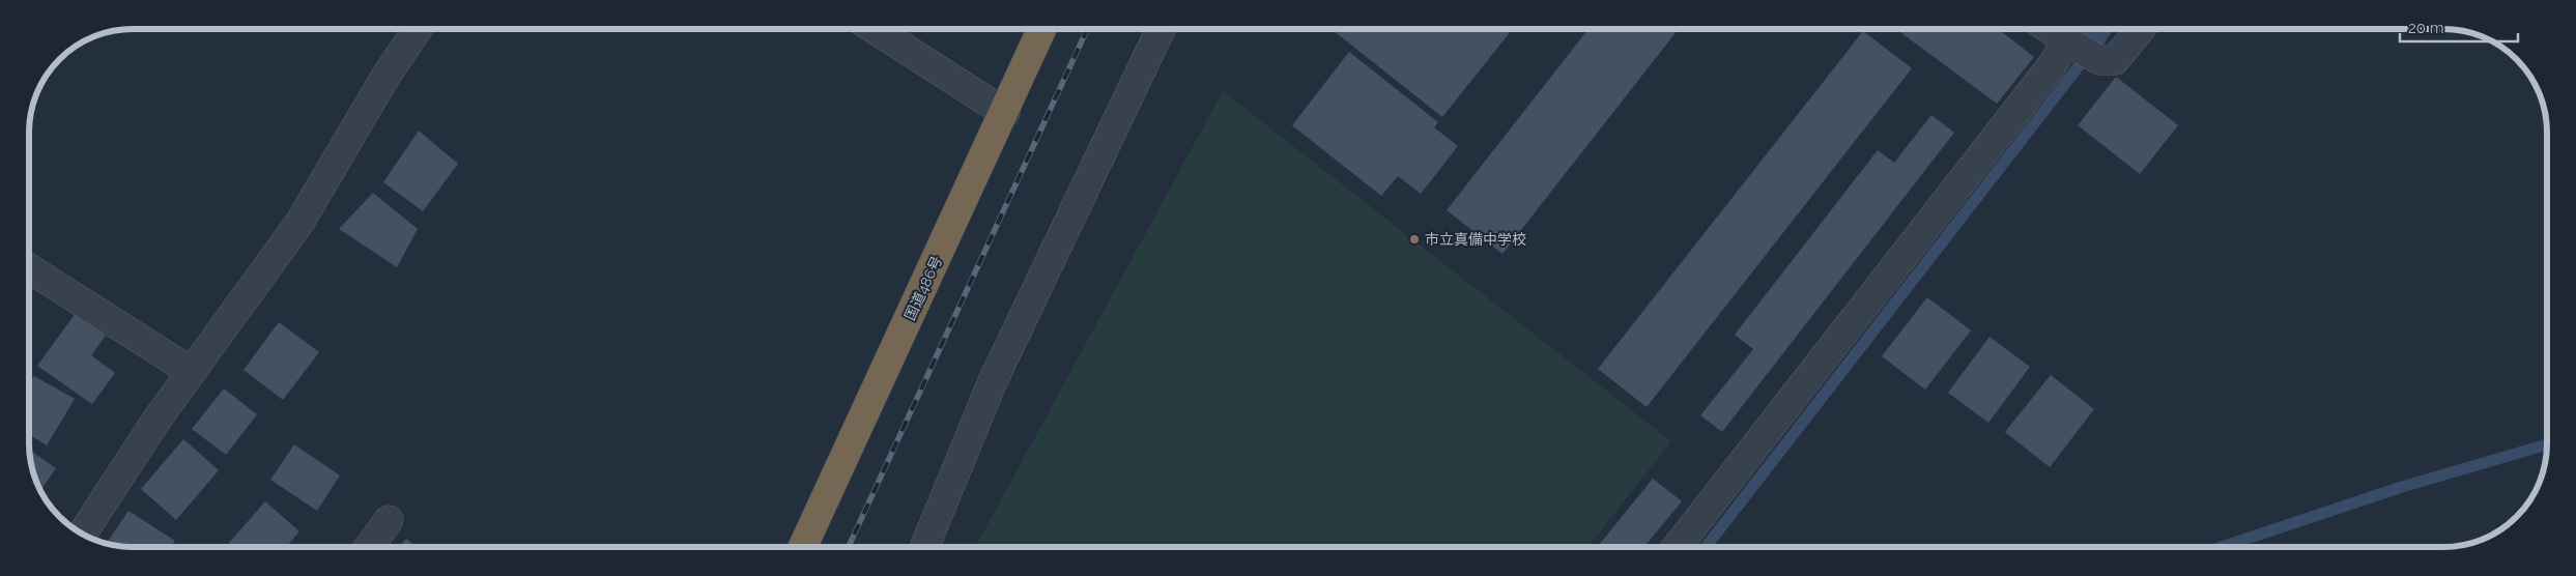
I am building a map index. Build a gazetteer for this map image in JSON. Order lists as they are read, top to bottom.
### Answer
{
  "streets": {
    "highway": ["国道486号"]
  },
  "places": ["市立真備中学校"],
  "scale_bar": "20 m"
}
